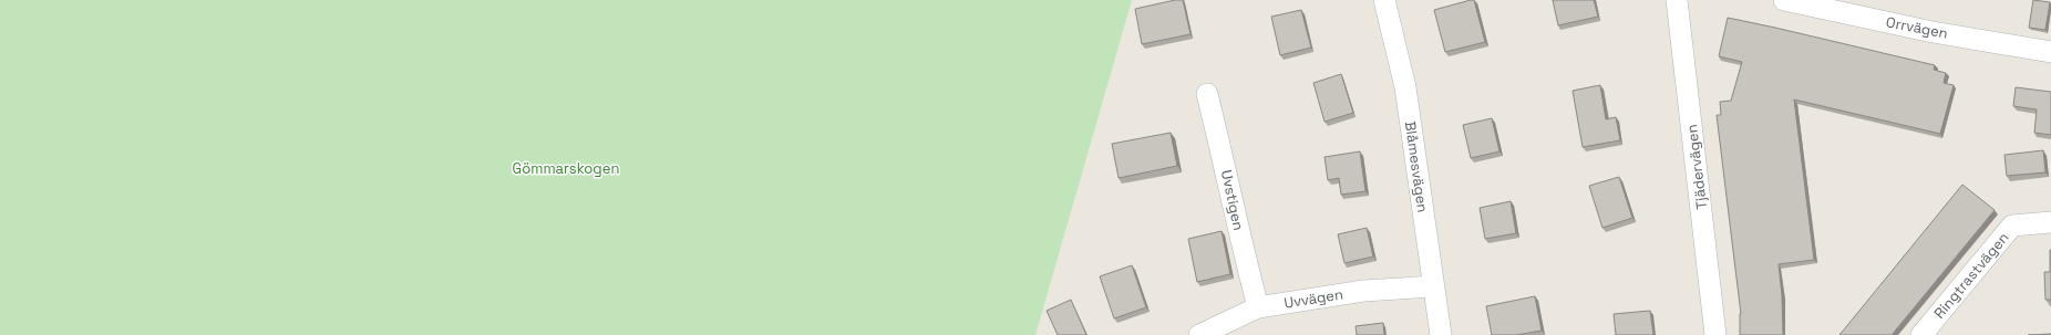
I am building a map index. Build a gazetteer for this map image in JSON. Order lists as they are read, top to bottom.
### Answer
{
  "streets": {
    "street": [
      "Orrvägen",
      "Blåmesvägen",
      "Tjädervägen",
      "Uvstigen",
      "Ringtrastvägen",
      "Uvvägen"
    ]
  },
  "crossings": [
    ["Blåmesvägen", "Uvvägen"],
    ["Uvstigen", "Uvvägen"]
  ],
  "parks": ["Gömmarskogen"]
}
